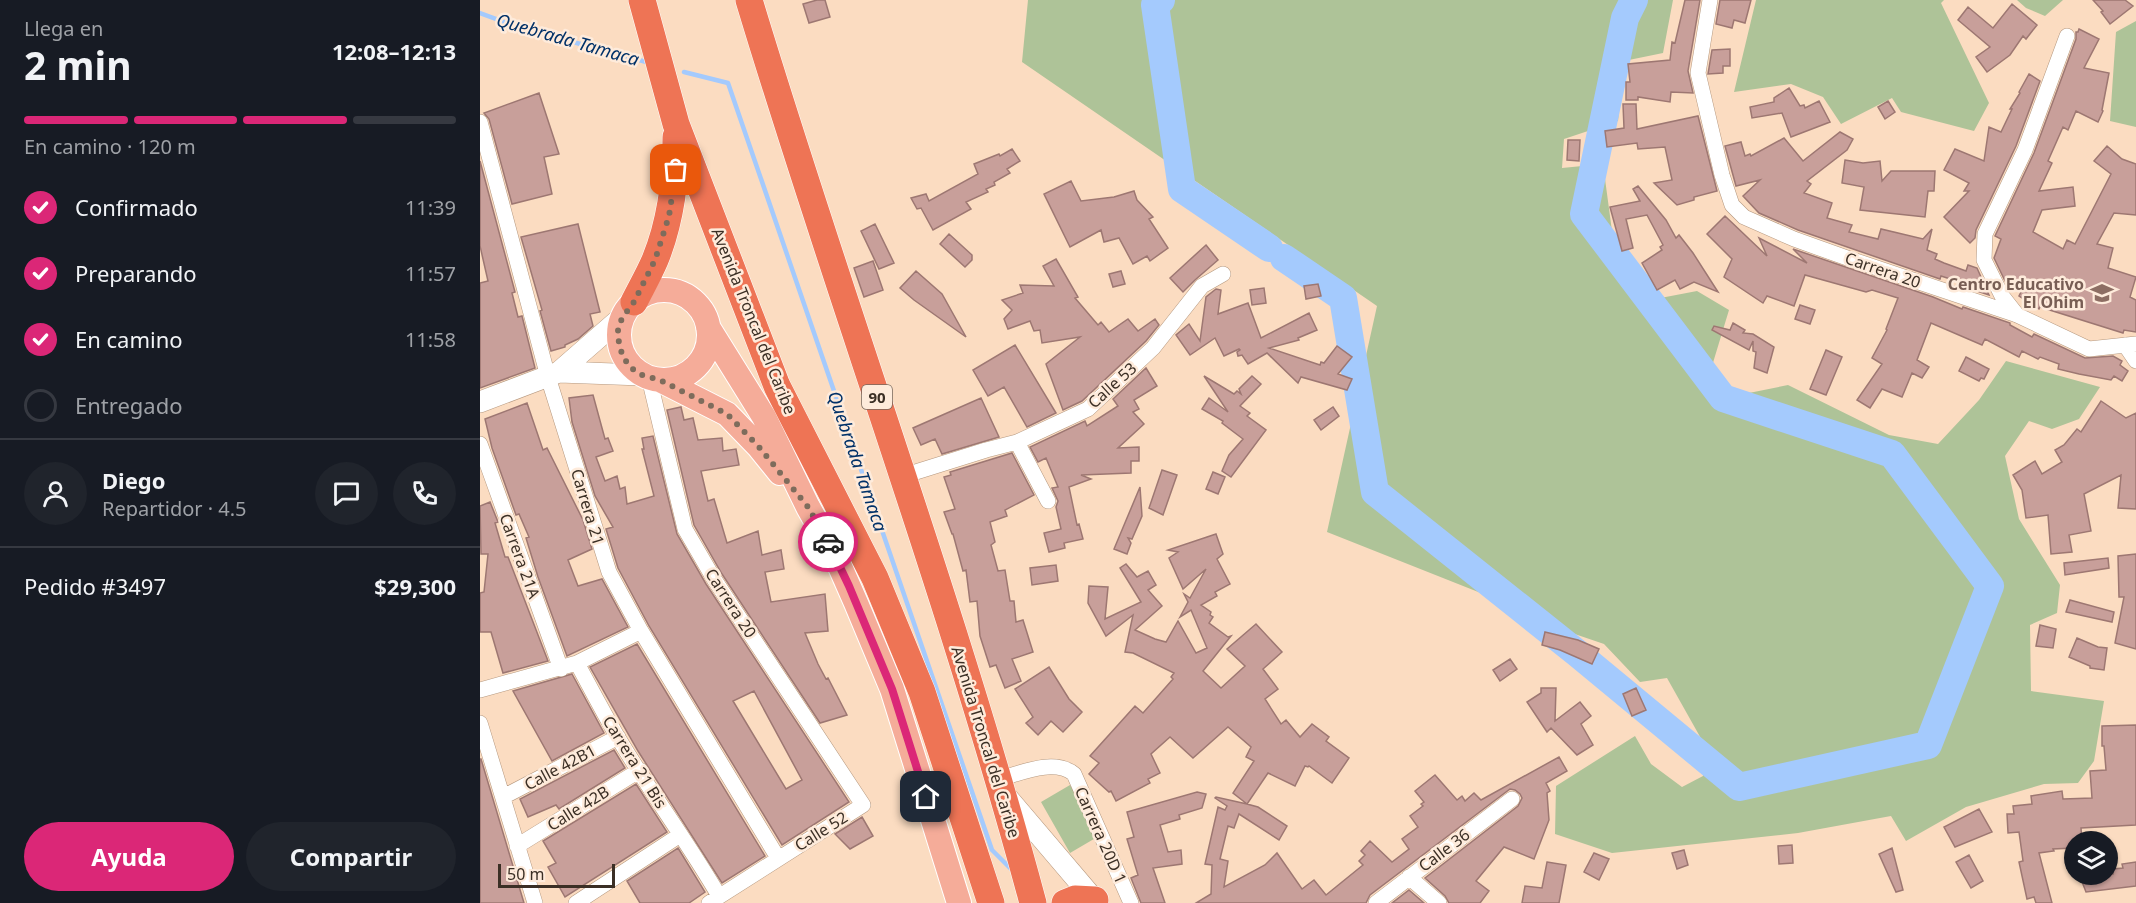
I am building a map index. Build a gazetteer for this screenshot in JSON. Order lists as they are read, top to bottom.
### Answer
{
  "streets": {
    "highway": ["Avenida Troncal del Caribe", "90"],
    "street": [
      "Carrera 20",
      "Calle 53",
      "Carrera 21",
      "Carrera 21A",
      "Carrera 21 Bis",
      "Calle 42B1",
      "Calle 42B",
      "Calle 52",
      "Carrera 20D 1",
      "Calle 36"
    ]
  },
  "crossings": [
    ["Carrera 20", "Calle 52"],
    ["Avenida Troncal del Caribe", "Calle 53"],
    ["Avenida Troncal del Caribe", "Carrera 20D 1"],
    ["Carrera 21", "Calle 52"],
    ["Carrera 21 Bis", "Calle 42B1"],
    ["Carrera 21 Bis", "Calle 42B"],
    ["Carrera 21 Bis", "Calle 52"]
  ],
  "water": ["Quebrada Tamaca"],
  "places": {
    "school or university": ["Centro Educativo El Ohim"]
  },
  "scale_bar": "50 m",
  "page": {
    "heading": ["2 min", "Llega en", "12:08–12:13"],
    "panel": [
      "Diego",
      "Repartidor · 4.5",
      "Pedido #3497",
      "$29,300"
    ],
    "bar": "En camino · 120 m",
    "list": [
      ["Confirmado", "11:39"],
      ["Preparando", "11:57"],
      ["En camino", "11:58"],
      "Entregado"
    ],
    "buttons": ["Ayuda", "Compartir"],
    "scale": "50 m"
  }
}
